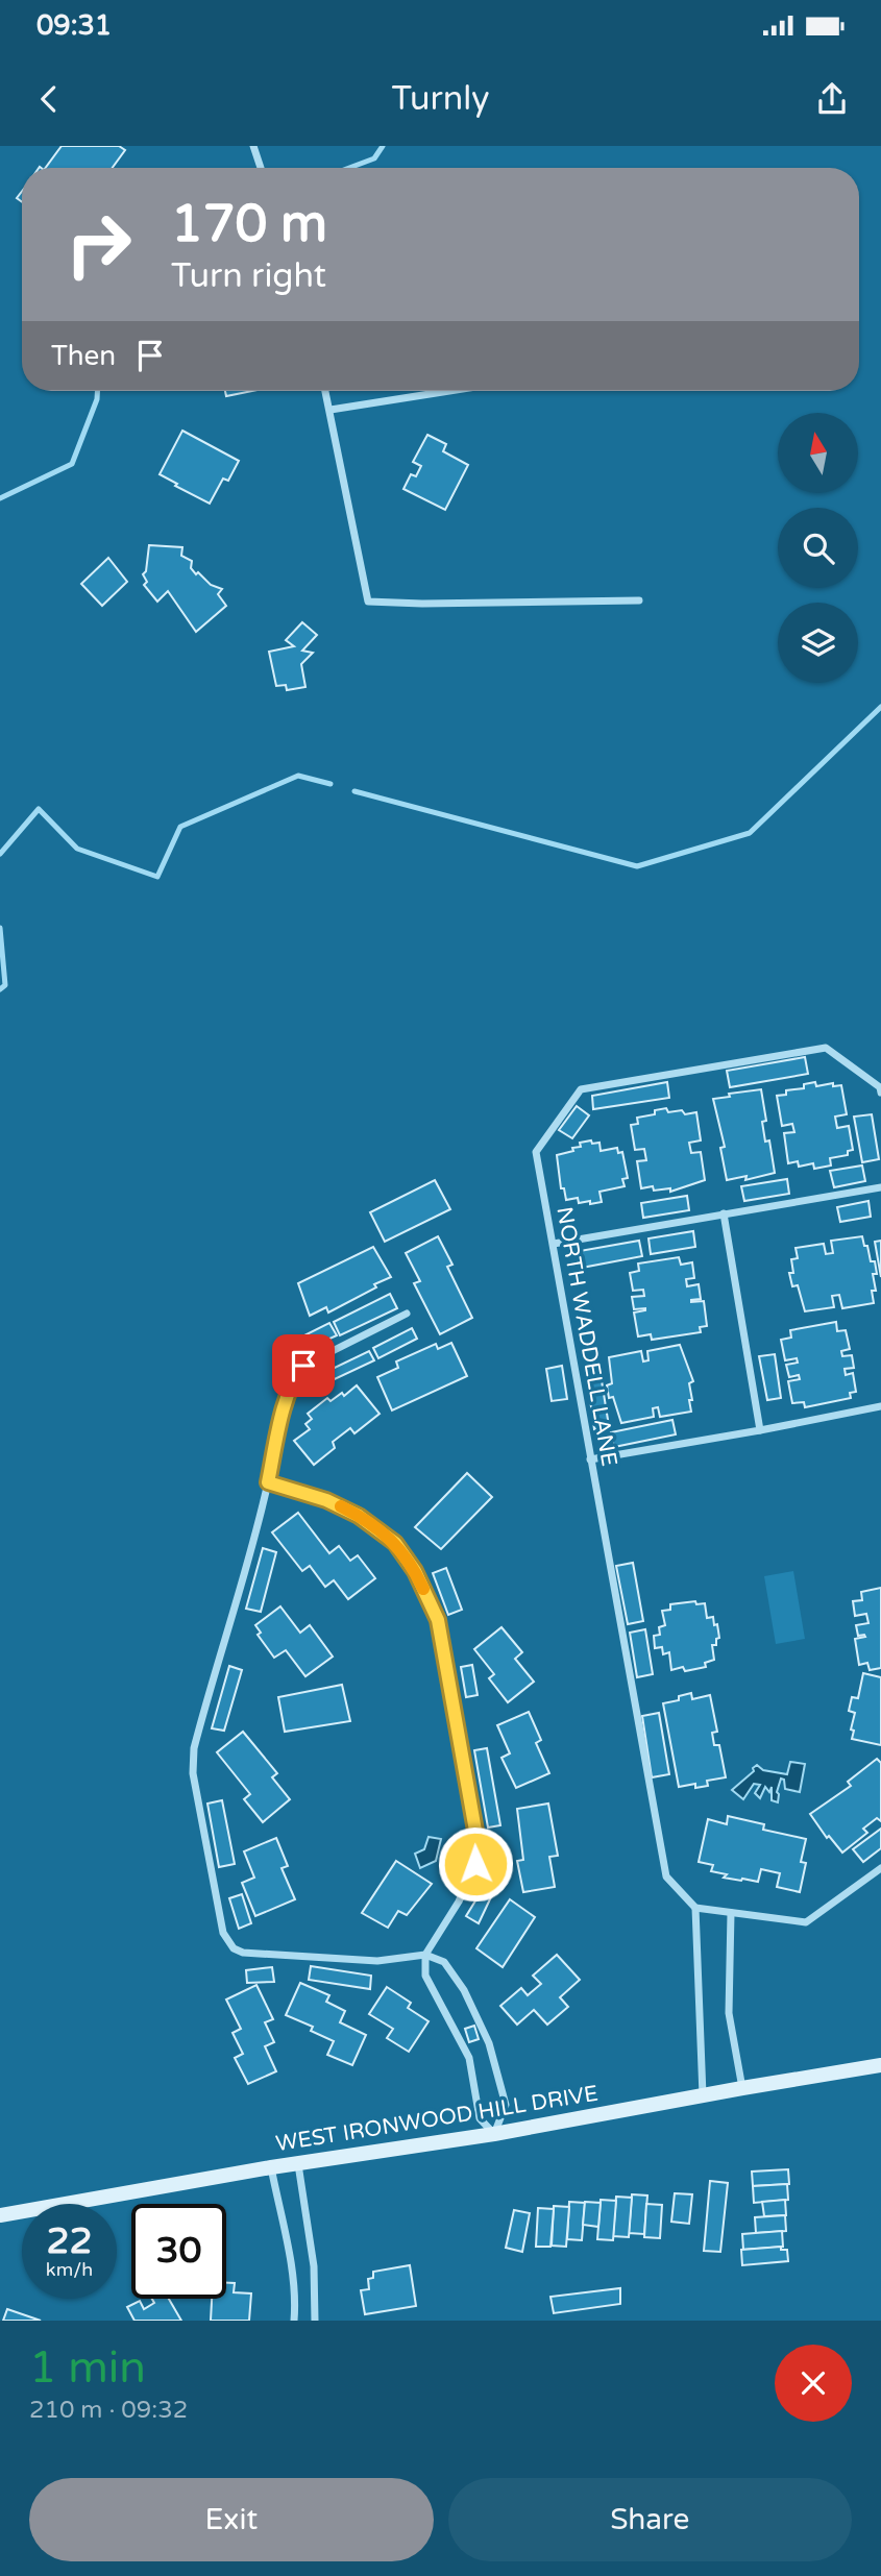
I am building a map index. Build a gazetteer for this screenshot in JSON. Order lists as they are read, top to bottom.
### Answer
{
  "streets": {
    "street": ["NORTH WADDELL LANE", "WEST IRONWOOD HILL DRIVE"]
  },
  "north": "top",
  "page": {
    "status": "09:31",
    "header": "Turnly",
    "turn": ["170 m", "Turn right"],
    "then": "Then",
    "speed": "22 km/h",
    "limit": "30",
    "heading": ["1 min", "210 m · 09:32"],
    "buttons": ["Exit", "Share"]
  }
}
